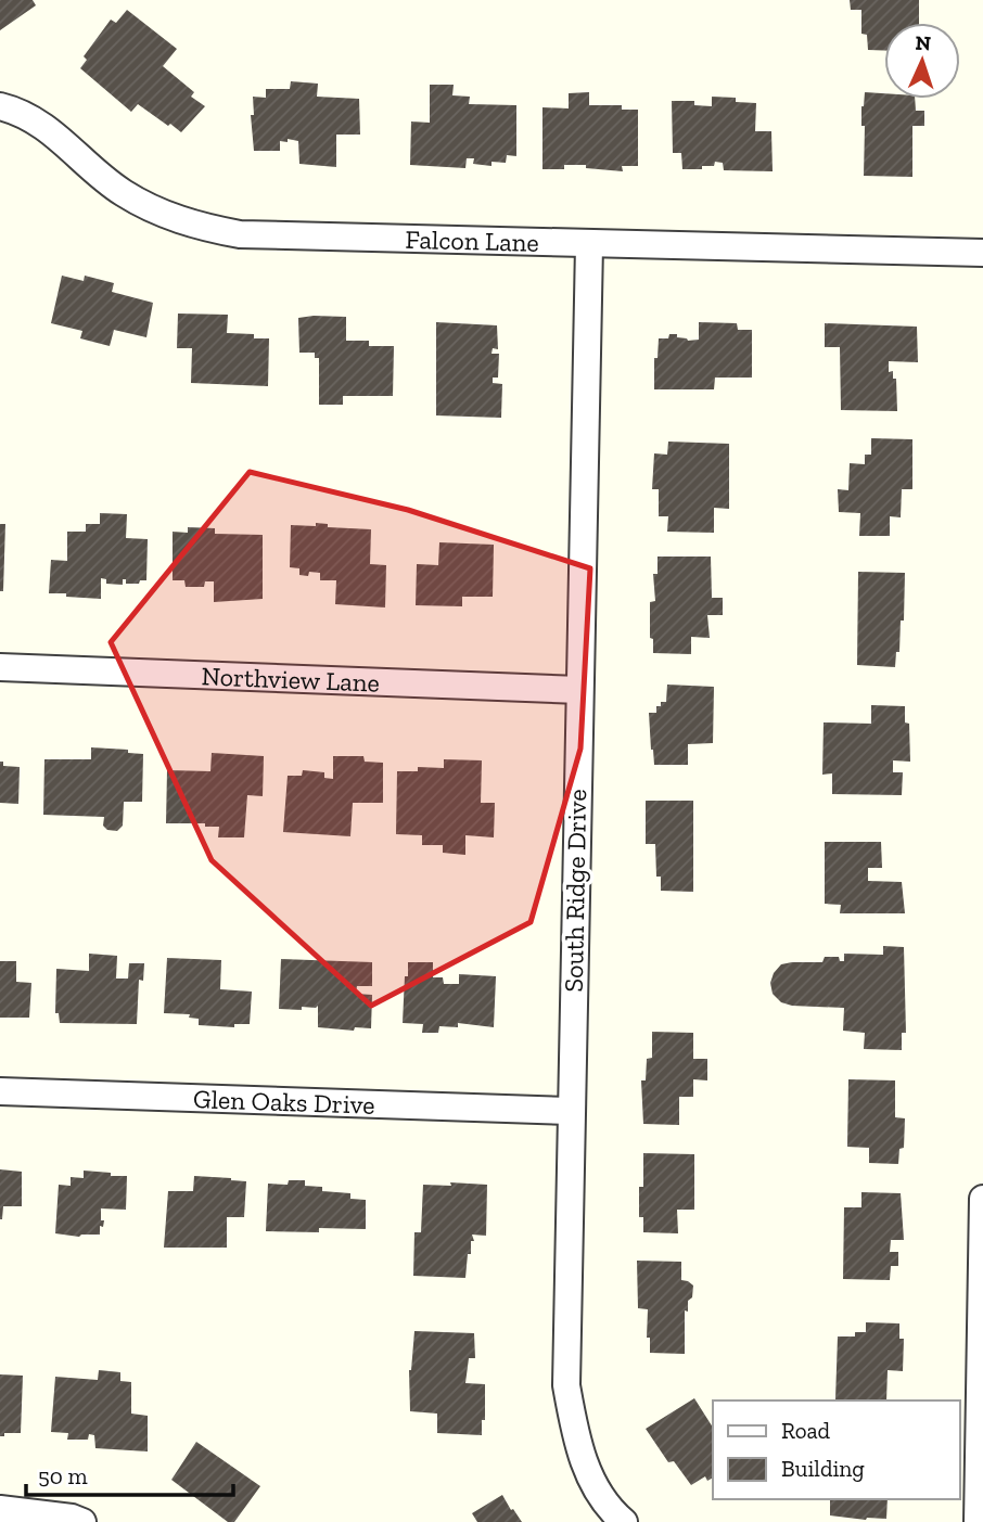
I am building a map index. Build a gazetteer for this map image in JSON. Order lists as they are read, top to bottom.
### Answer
{
  "streets": {
    "street": [
      "Falcon Lane",
      "Northview Lane",
      "South Ridge Drive",
      "Glen Oaks Drive"
    ]
  },
  "crossings": [
    ["Falcon Lane", "South Ridge Drive"],
    ["Northview Lane", "South Ridge Drive"],
    ["South Ridge Drive", "Glen Oaks Drive"]
  ],
  "legend": ["Road", "Building"],
  "scale_bar": "50 m",
  "north": "top"
}
